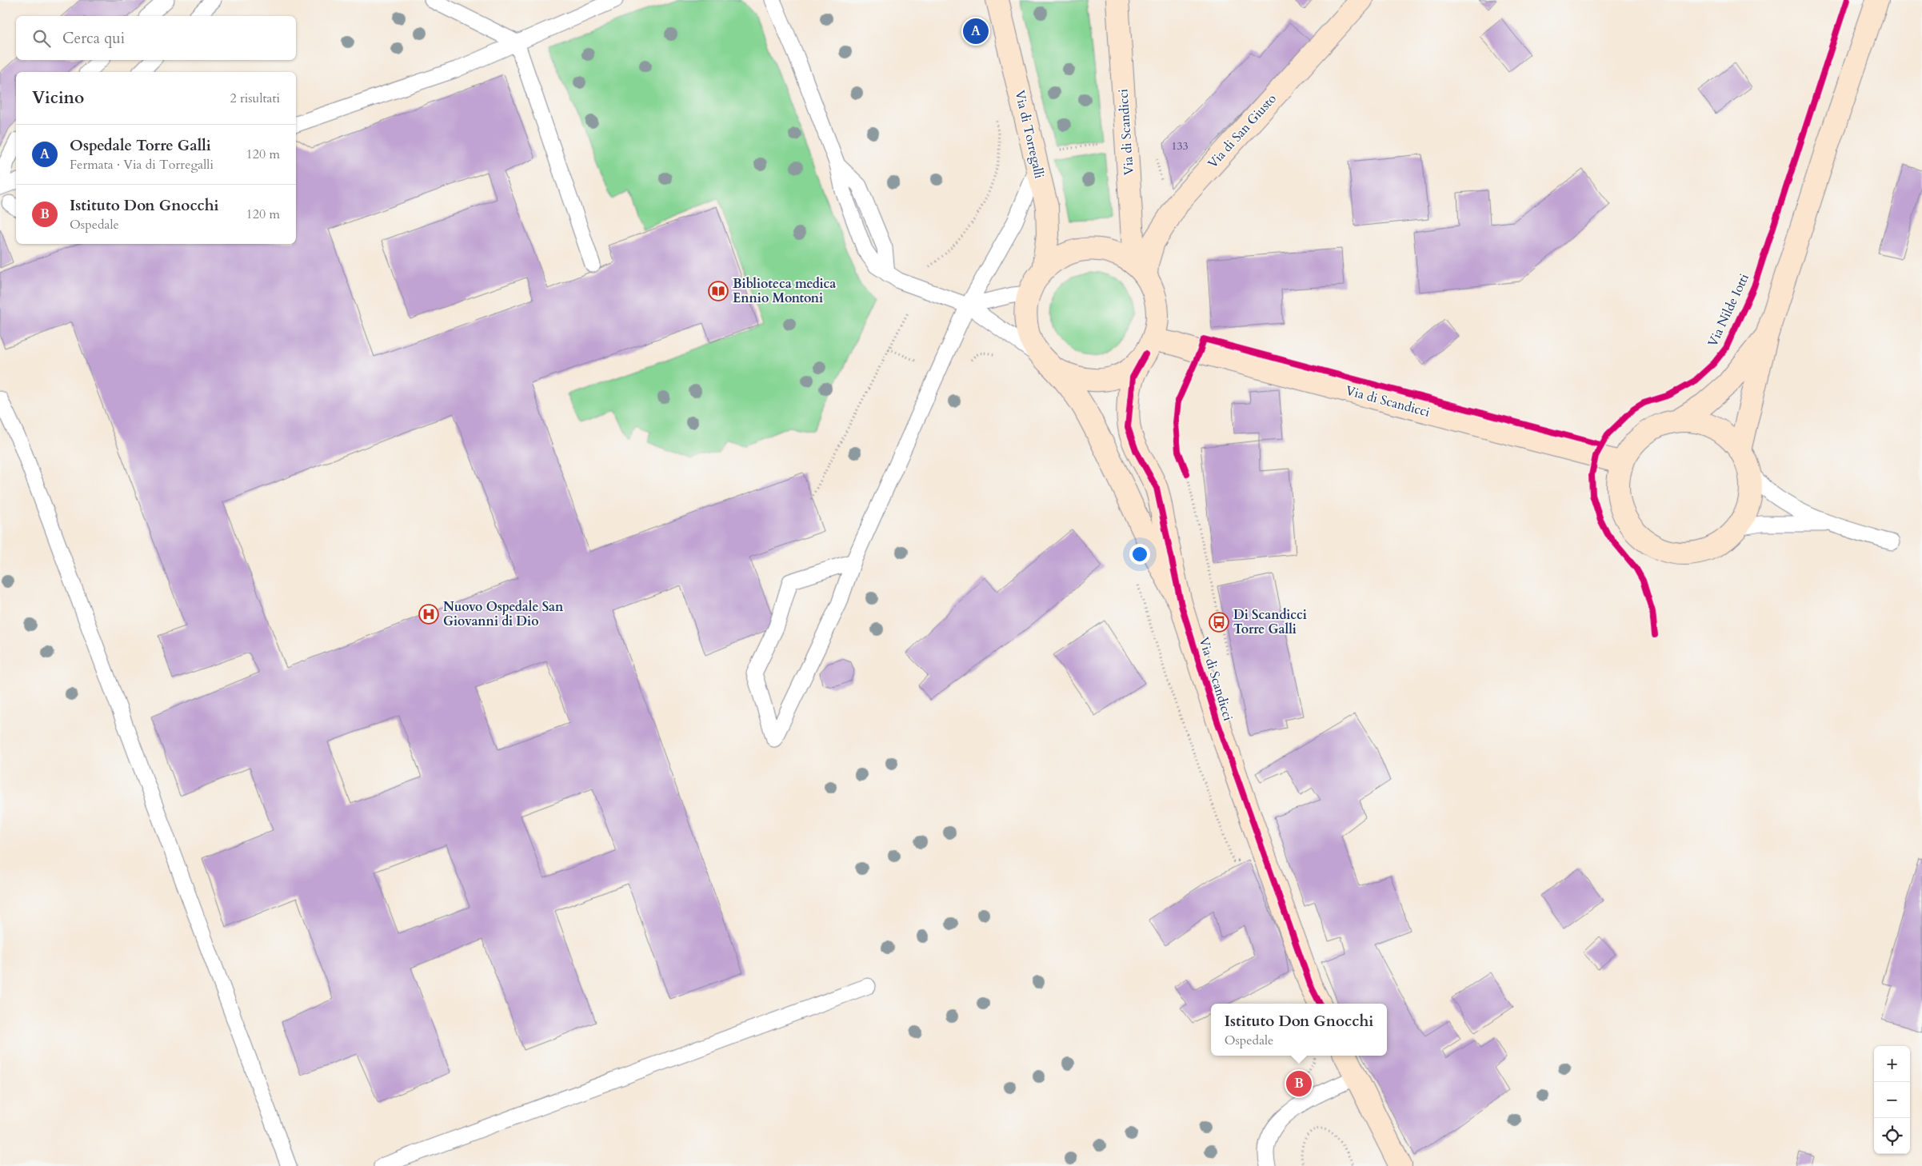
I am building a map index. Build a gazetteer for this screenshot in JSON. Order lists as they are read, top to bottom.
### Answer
{
  "streets": {
    "main road": ["Via di San Giusto", "Via di Scandicci", "Via di Torregalli"],
    "cycle path": ["Via Nilde Iotti"]
  },
  "crossings": [
    ["Via di San Giusto", "Via di Scandicci"],
    ["Via di San Giusto", "Via di Torregalli"],
    ["Via di Scandicci", "Via di Torregalli"]
  ],
  "places": {
    "library": ["Biblioteca medica Ennio Montoni"],
    "hospital": ["Nuovo Ospedale San Giovanni di Dio"],
    "bus stop": ["Di Scandicci Torre Galli"]
  },
  "house_numbers": ["133"],
  "page": {
    "search": "Cerca qui",
    "pins": ["A", "B"],
    "heading": ["Vicino", "2 risultati"],
    "list": [
      {
        "mark": "A",
        "name": "Ospedale Torre Galli",
        "note": "Fermata · Via di Torregalli",
        "value": "120 m"
      },
      {
        "mark": "B",
        "name": "Istituto Don Gnocchi",
        "note": "Ospedale",
        "value": "120 m"
      }
    ],
    "popup": ["Istituto Don Gnocchi", "Ospedale"],
    "map_buttons": ["+", "−"]
  }
}
